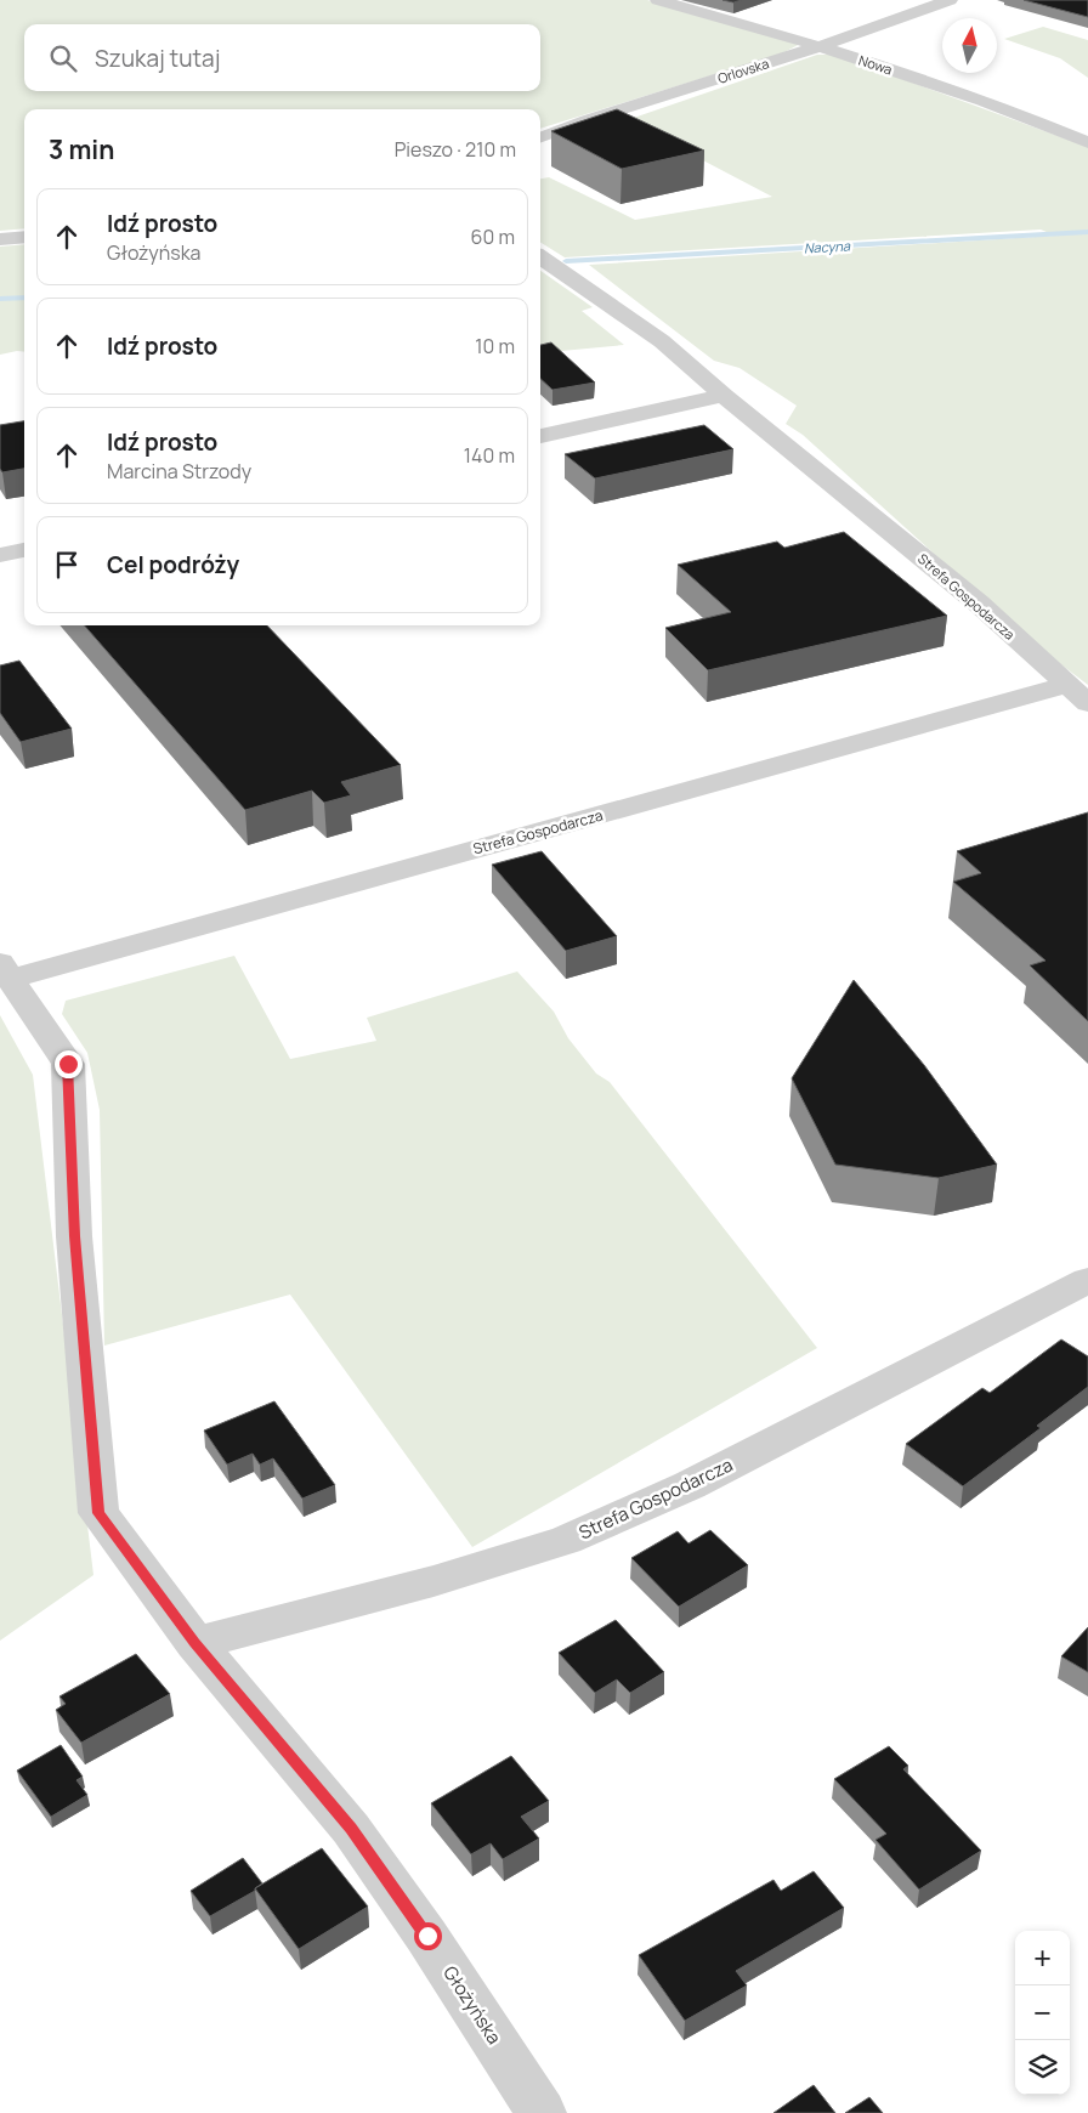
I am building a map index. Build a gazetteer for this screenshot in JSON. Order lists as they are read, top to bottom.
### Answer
{
  "streets": {
    "street": [
      "Nowa",
      "Orlovska",
      "Strefa Gospodarcza",
      "Głożyńska"
    ]
  },
  "crossings": [
    ["Nowa", "Orlovska"],
    ["Strefa Gospodarcza", "Głożyńska"]
  ],
  "water": ["Nacyna"],
  "north": "top",
  "page": {
    "search": "Szukaj tutaj",
    "heading": ["3 min", "Pieszo · 210 m"],
    "list": [
      ["Idź prosto", "Głożyńska", "60 m"],
      ["Idź prosto", "10 m"],
      ["Idź prosto", "Marcina Strzody", "140 m"],
      "Cel podróży"
    ],
    "map_buttons": ["+", "−"]
  }
}
